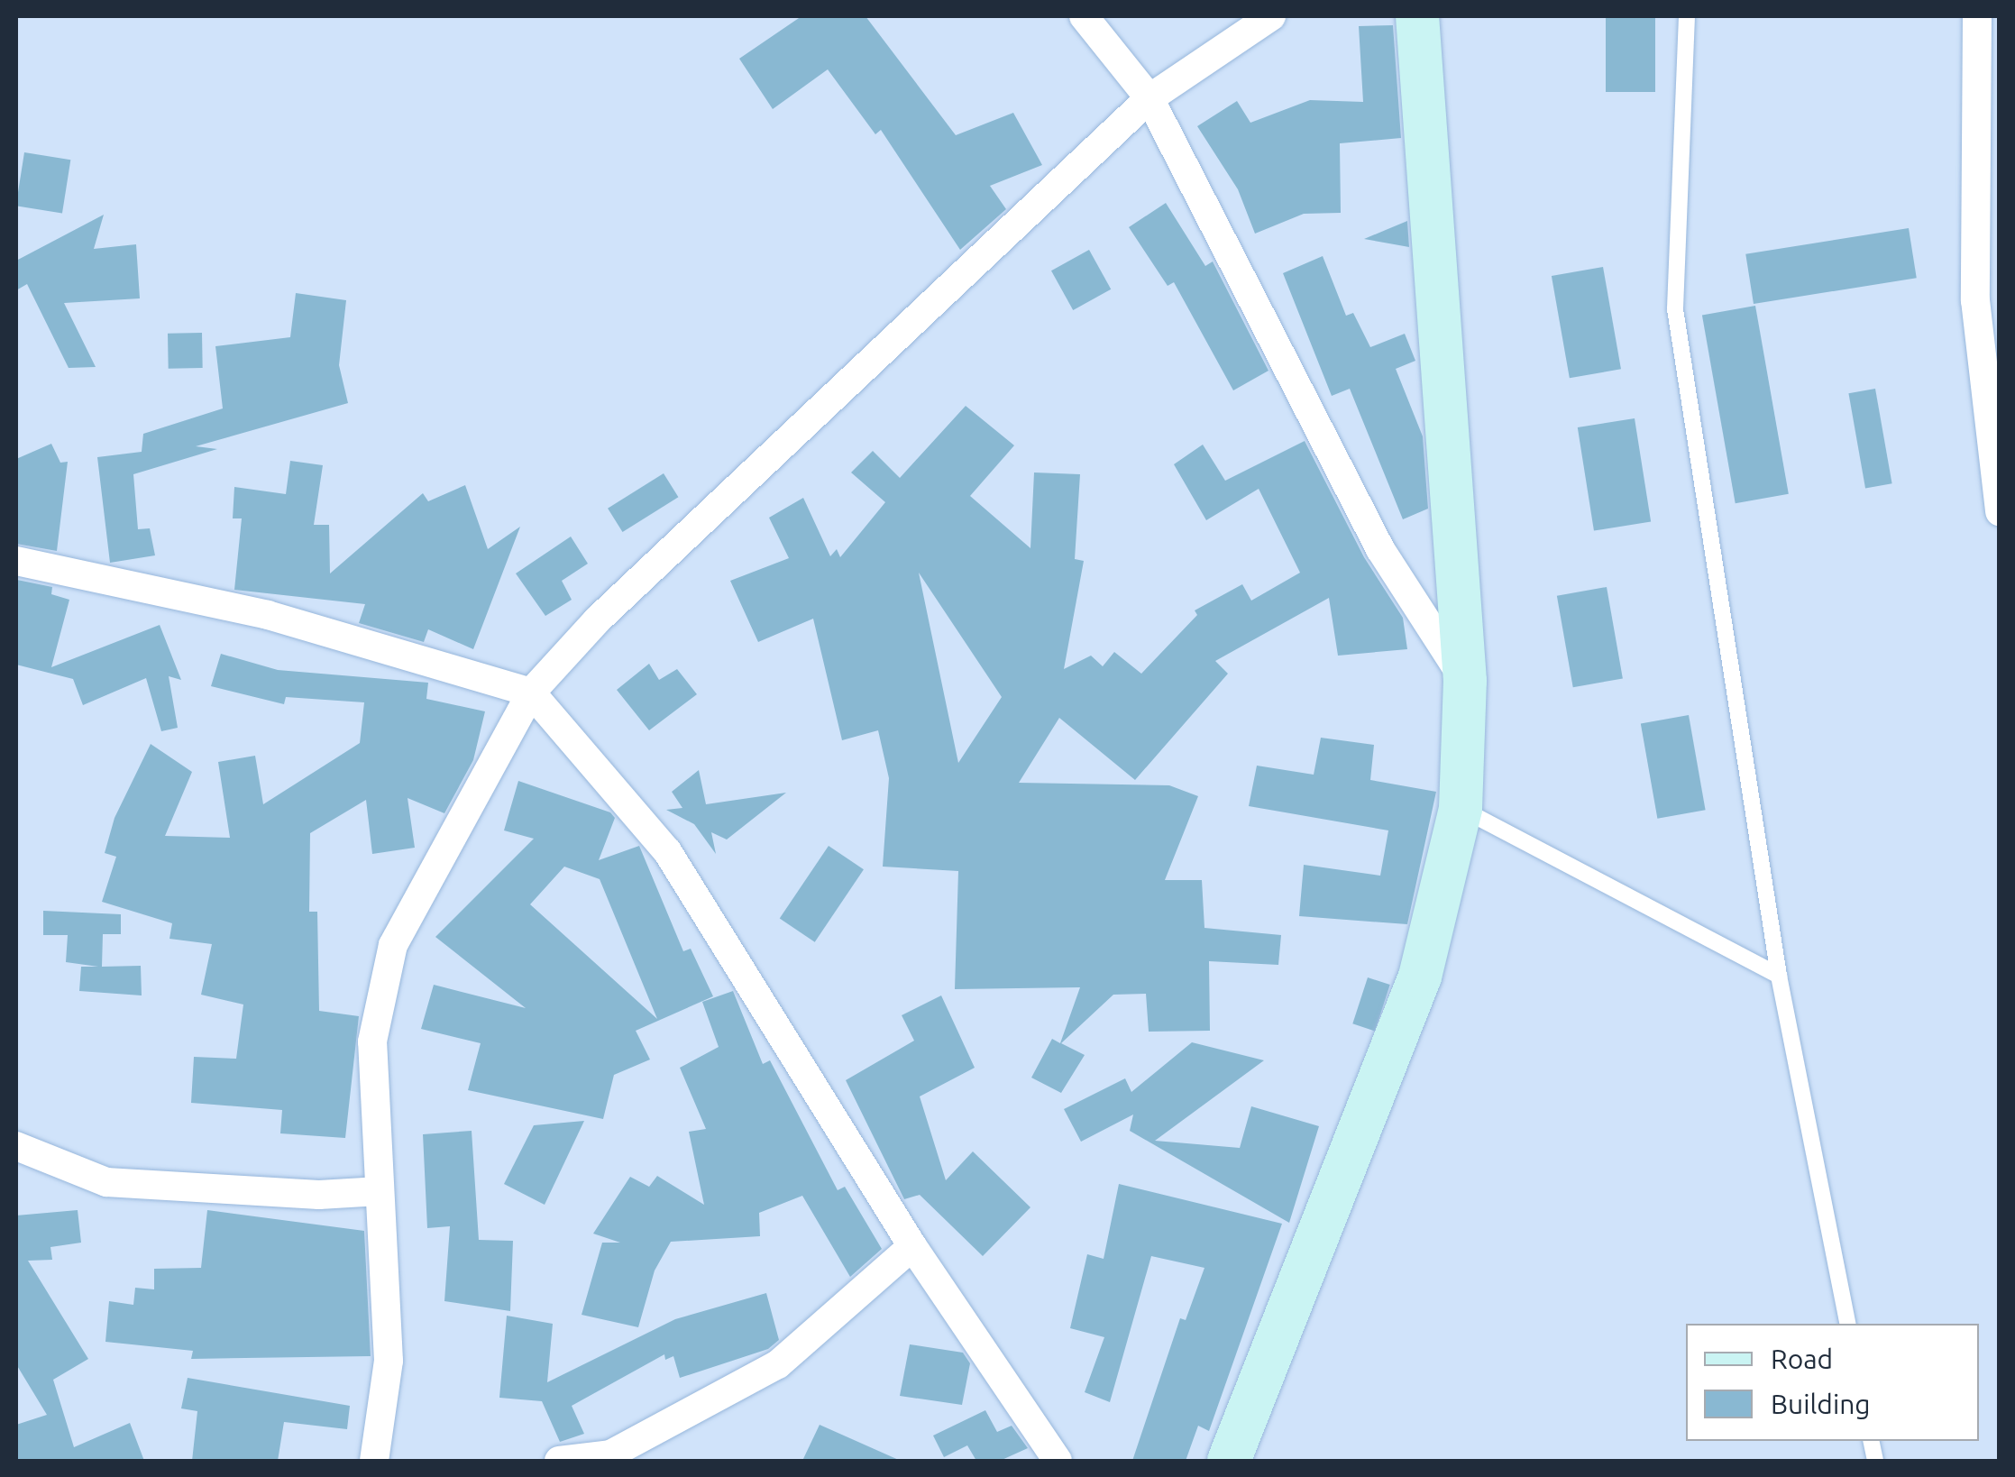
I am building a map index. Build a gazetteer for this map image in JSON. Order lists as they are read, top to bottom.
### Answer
{
  "legend": ["Road", "Building"]
}
